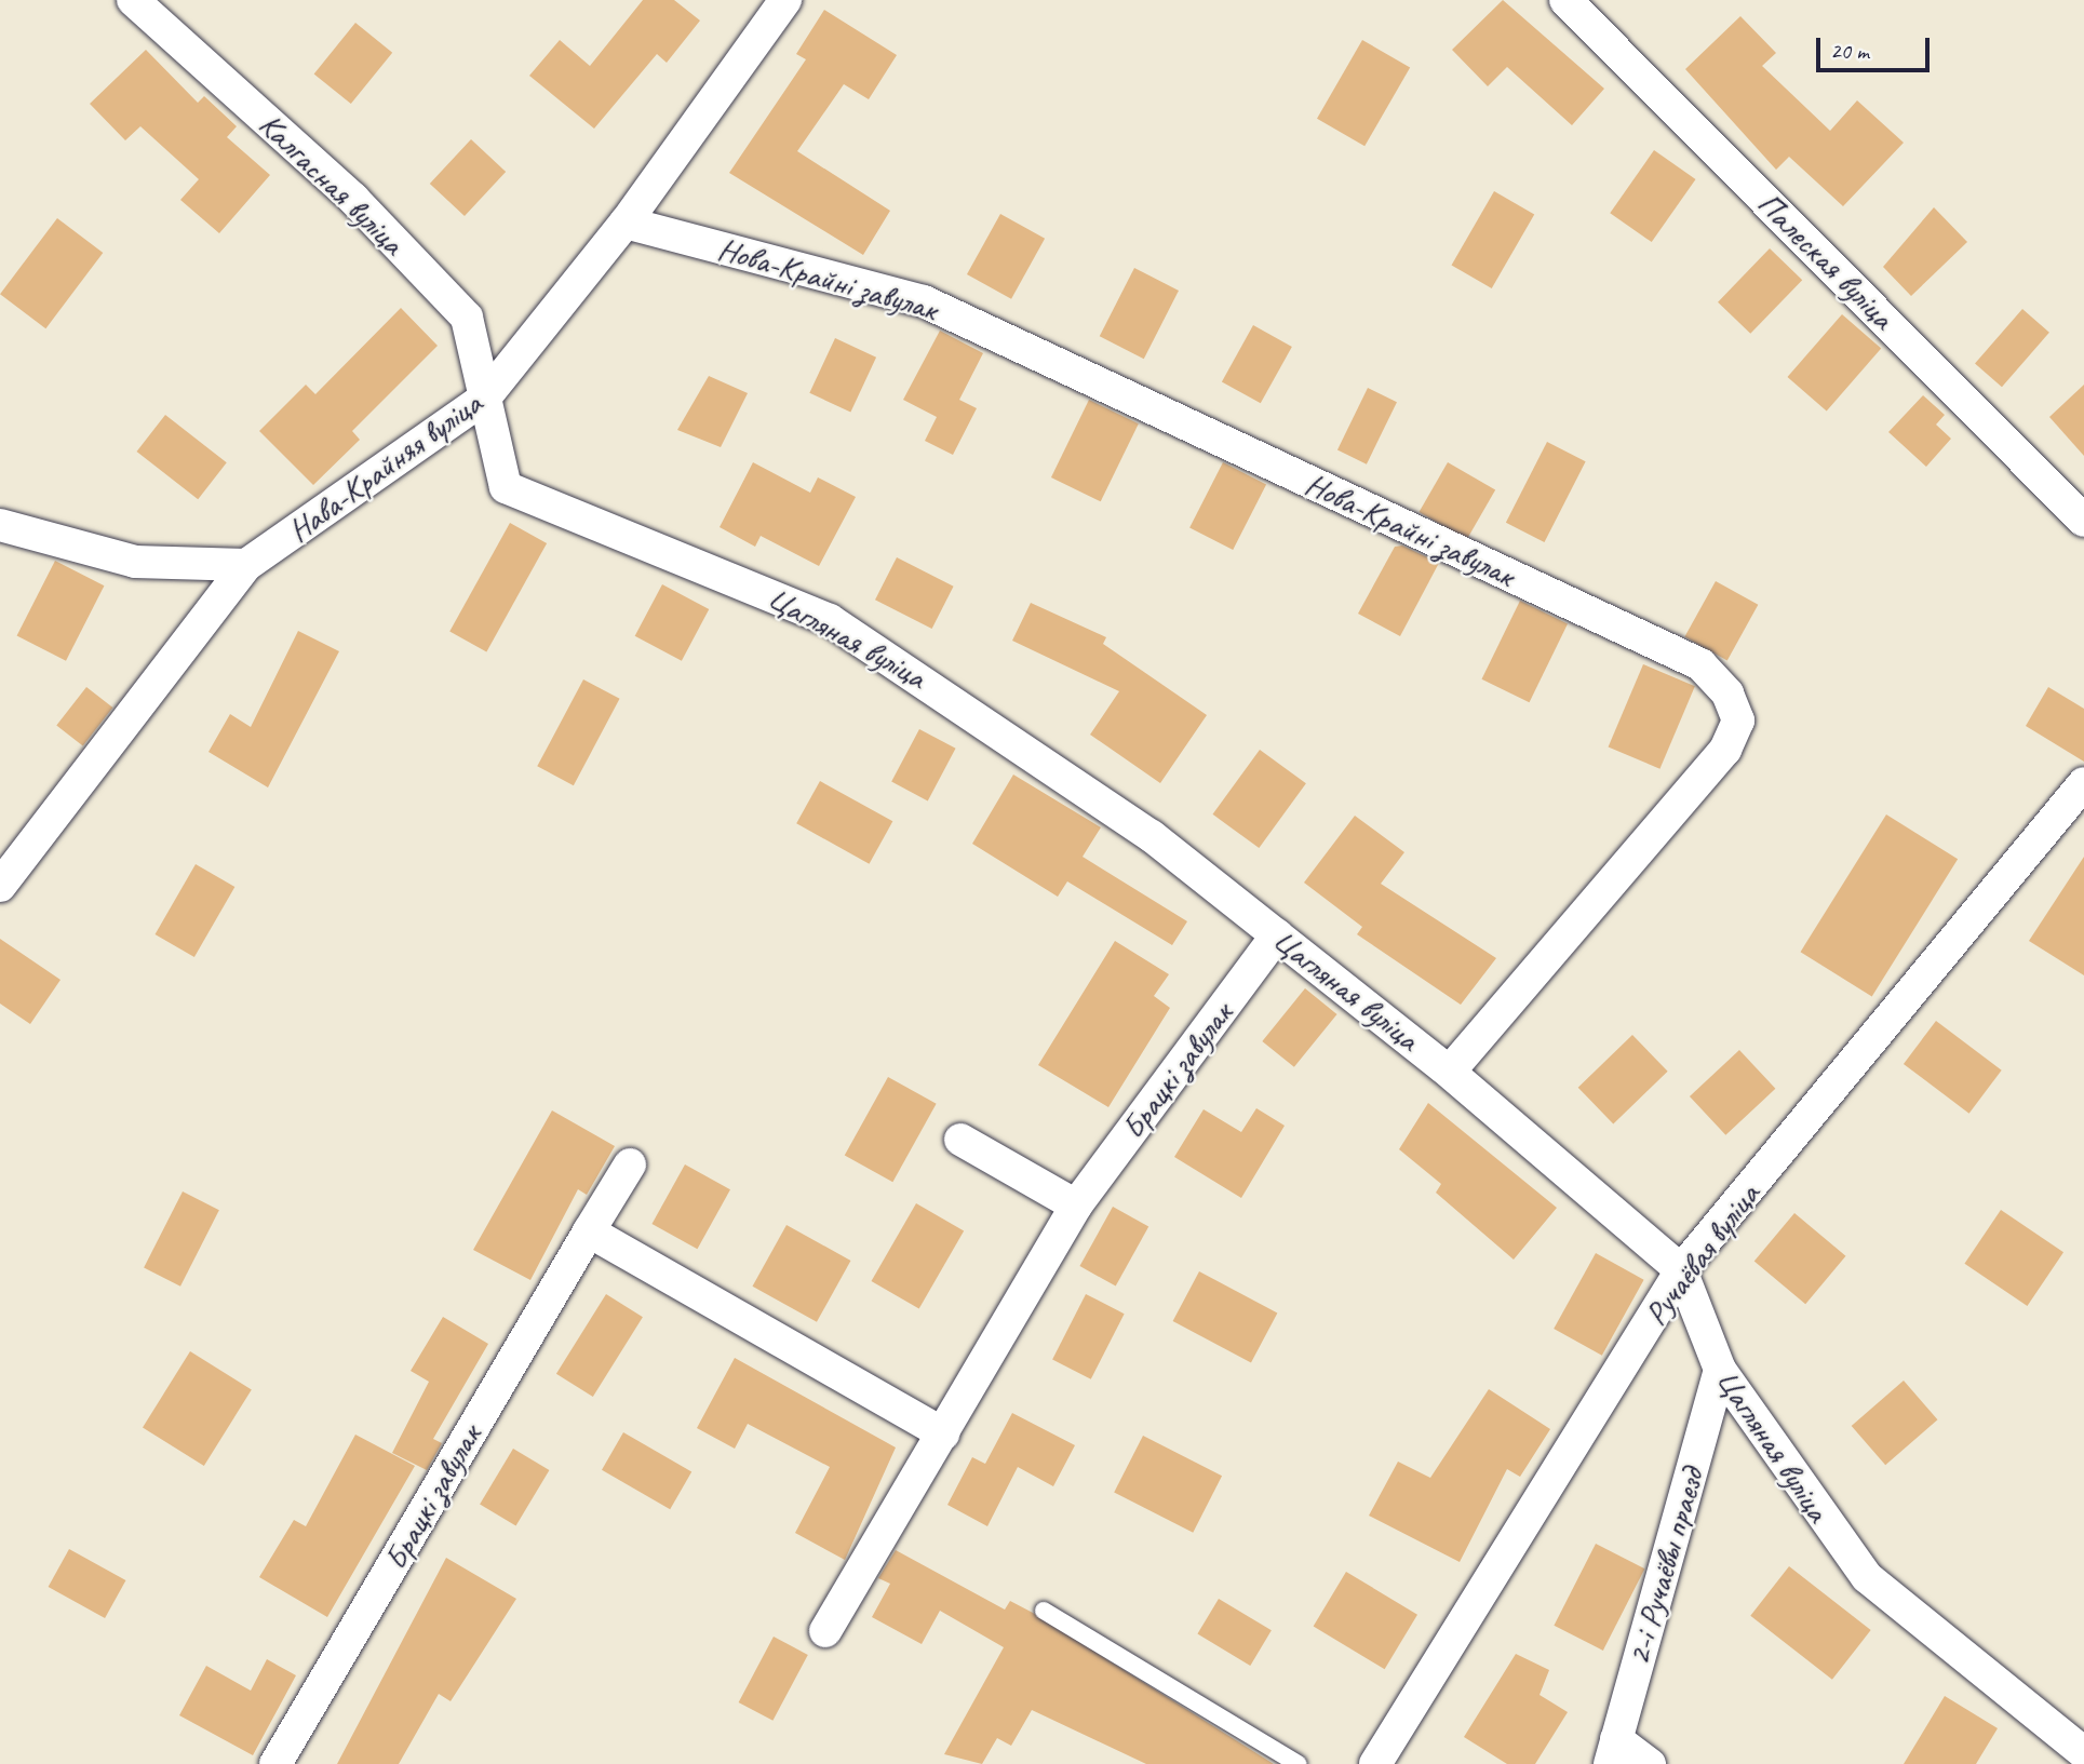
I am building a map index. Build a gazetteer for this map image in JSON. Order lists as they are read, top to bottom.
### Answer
{
  "streets": {
    "street": [
      "Калгасная вуліца",
      "Палеская вуліца",
      "Нова-Крайні завулак",
      "Нава-Крайняя вуліца",
      "Цагляная вуліца",
      "Брацкі завулак",
      "Ручаёвая вуліца",
      "2-і Ручаёвы праезд"
    ]
  },
  "crossings": [
    ["Калгасная вуліца", "Нава-Крайняя вуліца"],
    ["Калгасная вуліца", "Цагляная вуліца"],
    ["Нова-Крайні завулак", "Нава-Крайняя вуліца"],
    ["Нова-Крайні завулак", "Цагляная вуліца"],
    ["Нава-Крайняя вуліца", "Цагляная вуліца"],
    ["Цагляная вуліца", "Брацкі завулак"],
    ["Цагляная вуліца", "Ручаёвая вуліца"],
    ["Цагляная вуліца", "2-і Ручаёвы праезд"]
  ],
  "scale_bar": "20 m"
}
